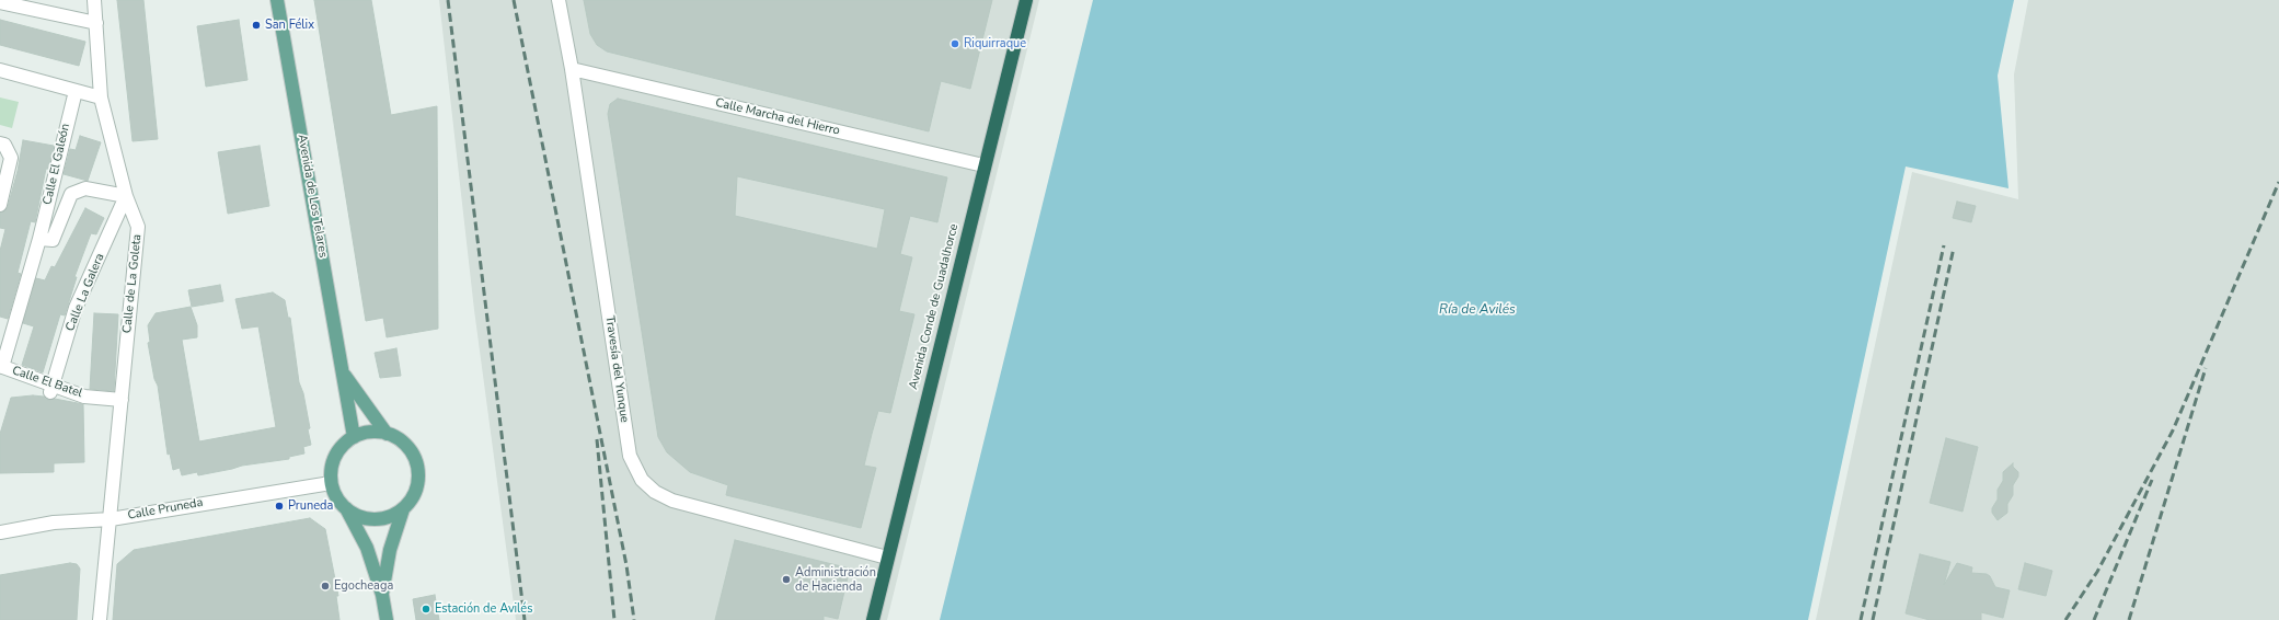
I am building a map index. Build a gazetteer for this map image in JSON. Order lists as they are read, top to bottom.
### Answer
{
  "streets": {
    "highway": ["Avenida Conde de Guadalhorce"],
    "main road": ["Avenida de Los Telares"],
    "street": [
      "Calle Marcha del Hierro",
      "Calle El Galeón",
      "Calle de La Goleta",
      "Calle La Galera",
      "Travesía del Yunque",
      "Calle El Batel",
      "Calle Pruneda"
    ]
  },
  "crossings": [
    ["Calle Marcha del Hierro", "Avenida Conde de Guadalhorce"],
    ["Calle Marcha del Hierro", "Travesía del Yunque"],
    ["Calle El Galeón", "Calle de La Goleta"],
    ["Calle El Galeón", "Calle La Galera"],
    ["Calle El Galeón", "Calle El Batel"],
    ["Avenida de Los Telares", "Calle Pruneda"],
    ["Calle de La Goleta", "Calle La Galera"],
    ["Calle de La Goleta", "Calle El Batel"],
    ["Calle de La Goleta", "Calle Pruneda"],
    ["Calle La Galera", "Calle El Batel"],
    ["Avenida Conde de Guadalhorce", "Travesía del Yunque"]
  ],
  "water": ["Ría de Avilés"],
  "places": [
    "San Félix",
    "Riquirraque",
    "Pruneda",
    "Administración de Hacienda",
    "Egocheaga",
    "Estación de Avilés"
  ]
}
